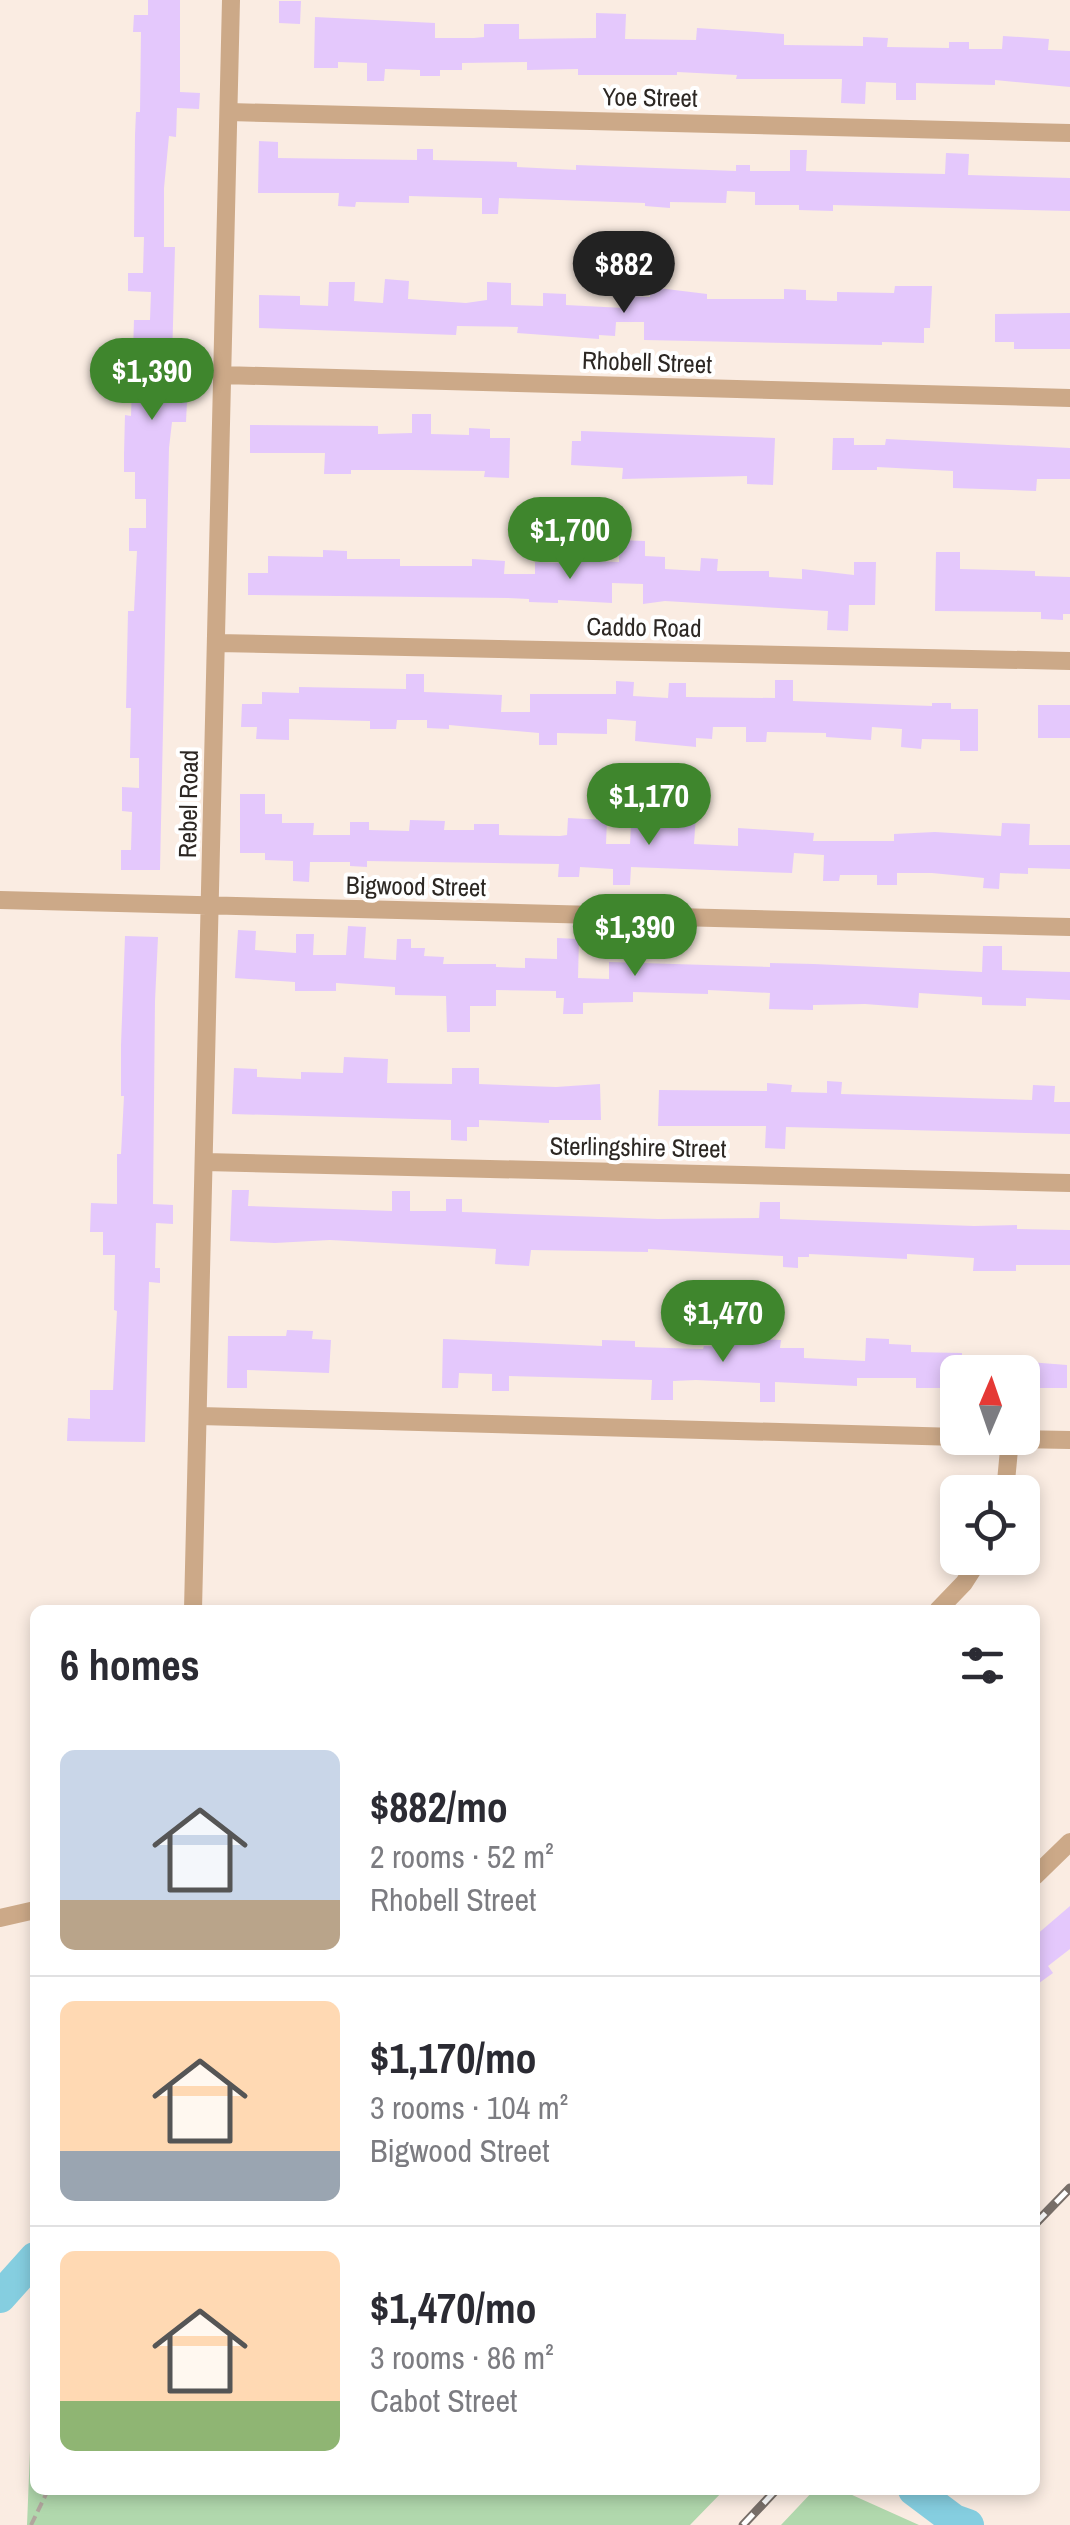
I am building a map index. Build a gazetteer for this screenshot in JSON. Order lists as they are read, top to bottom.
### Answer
{
  "streets": {
    "street": [
      "Yoe Street",
      "Rhobell Street",
      "Caddo Road",
      "Rebel Road",
      "Bigwood Street",
      "Sterlingshire Street"
    ]
  },
  "crossings": [
    ["Yoe Street", "Rebel Road"],
    ["Rhobell Street", "Rebel Road"],
    ["Caddo Road", "Rebel Road"],
    ["Rebel Road", "Bigwood Street"],
    ["Rebel Road", "Sterlingshire Street"]
  ],
  "north": "top",
  "page": {
    "price": [
      "$882",
      "$1,390",
      "$1,700",
      "$1,170",
      "$1,390",
      "$1,470"
    ],
    "heading": "6 homes",
    "list": [
      {
        "name": "$882/mo",
        "note": "2 rooms · 52 m² · Rhobell Street"
      },
      {
        "name": "$1,170/mo",
        "note": "3 rooms · 104 m² · Bigwood Street"
      },
      {
        "name": "$1,470/mo",
        "note": "3 rooms · 86 m² · Cabot Street"
      }
    ]
  }
}
